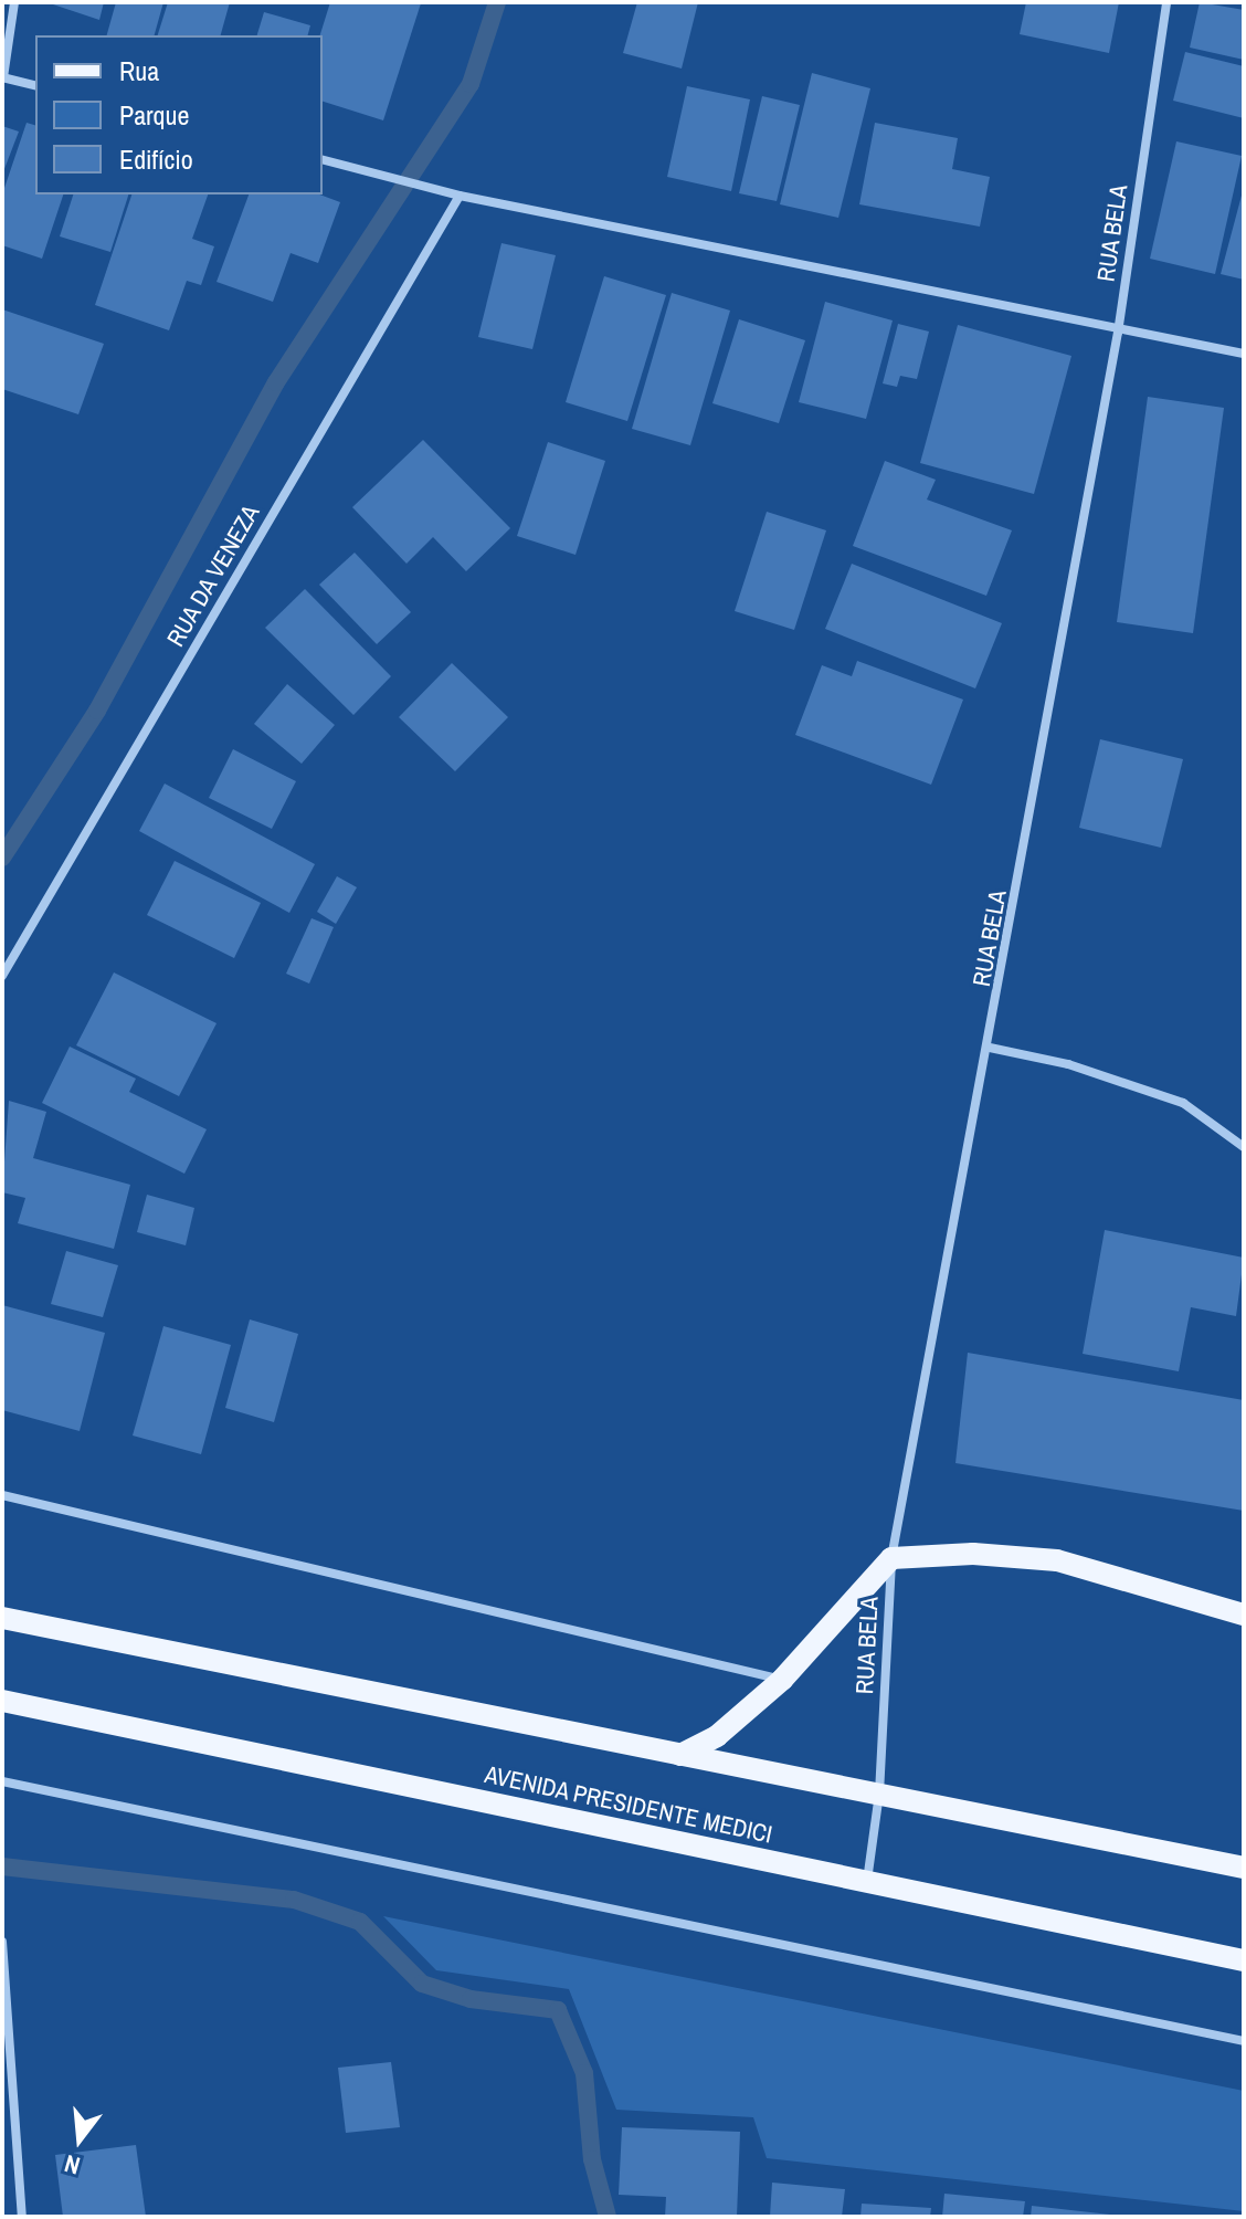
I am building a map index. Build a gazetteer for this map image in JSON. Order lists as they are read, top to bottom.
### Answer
{
  "streets": {
    "main road": ["AVENIDA PRESIDENTE MEDICI"],
    "street": ["RUA BELA", "RUA DA VENEZA"]
  },
  "crossings": [
    ["RUA BELA", "AVENIDA PRESIDENTE MEDICI"]
  ],
  "legend": ["Rua", "Parque", "Edifício"],
  "north": "bottom"
}
